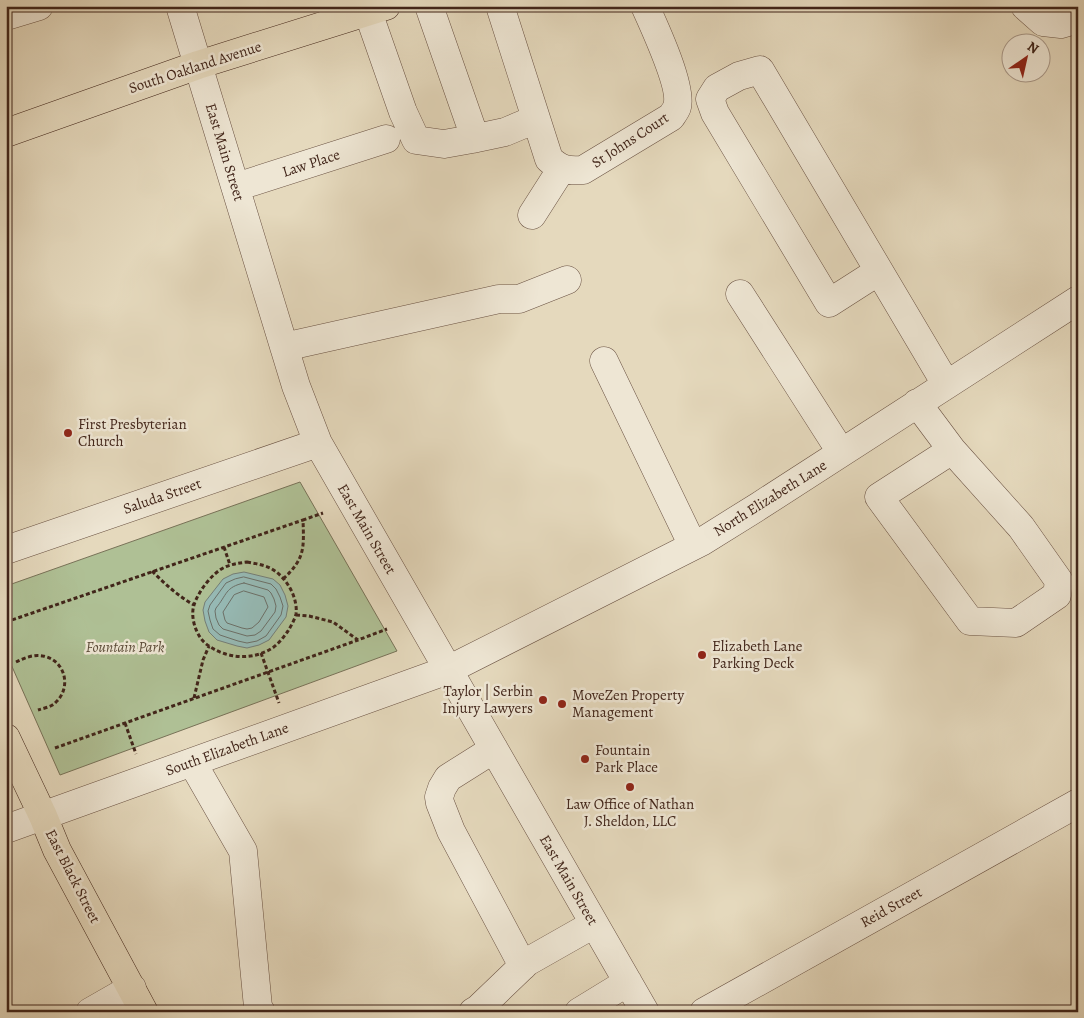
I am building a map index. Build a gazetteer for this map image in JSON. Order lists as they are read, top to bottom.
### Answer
{
  "streets": {
    "main road": ["South Oakland Avenue", "East Black Street"],
    "street": [
      "St Johns Court",
      "East Main Street",
      "Law Place",
      "Saluda Street",
      "North Elizabeth Lane",
      "South Elizabeth Lane",
      "Reid Street"
    ]
  },
  "crossings": [
    ["South Oakland Avenue", "East Main Street"],
    ["East Main Street", "Law Place"],
    ["East Main Street", "Saluda Street"],
    ["East Main Street", "North Elizabeth Lane"],
    ["East Main Street", "South Elizabeth Lane"],
    ["North Elizabeth Lane", "South Elizabeth Lane"],
    ["South Elizabeth Lane", "East Black Street"]
  ],
  "parks": ["Fountain Park"],
  "places": [
    "First Presbyterian Church",
    "Elizabeth Lane Parking Deck",
    "Taylor | Serbin Injury Lawyers",
    "MoveZen Property Management",
    "Fountain Park Place",
    "Law Office of Nathan J. Sheldon, LLC"
  ],
  "north": "top right"
}
